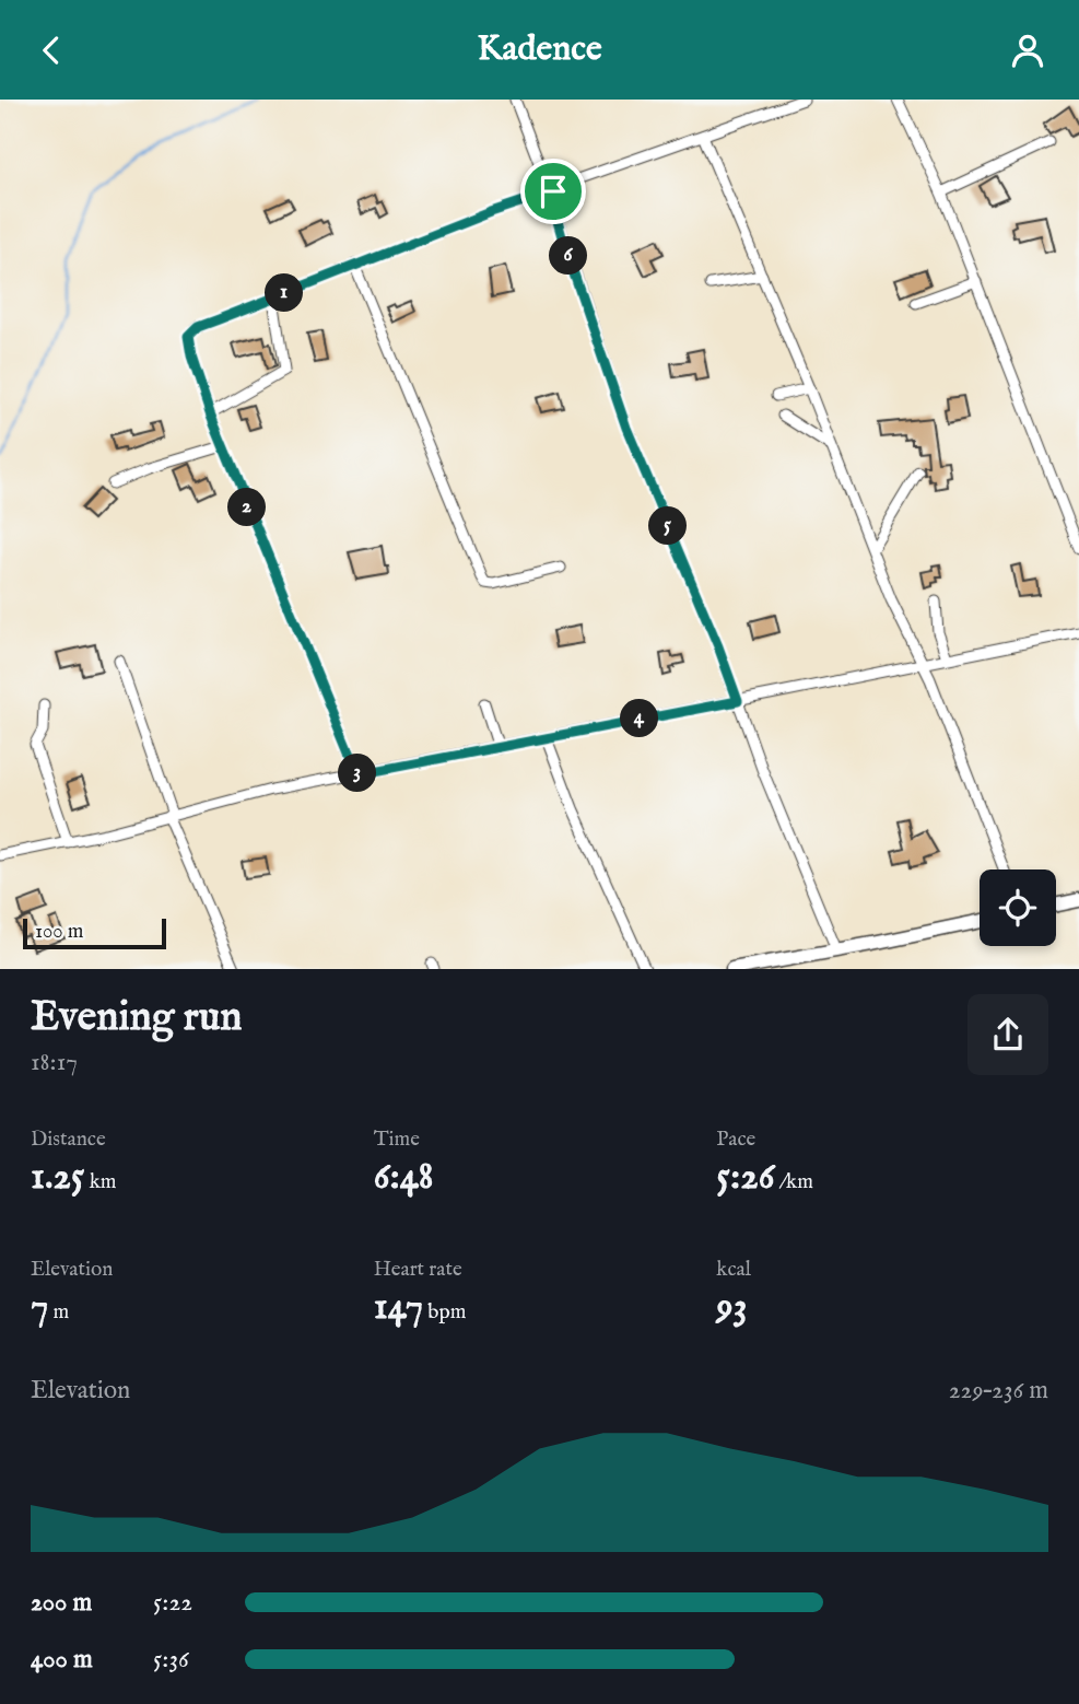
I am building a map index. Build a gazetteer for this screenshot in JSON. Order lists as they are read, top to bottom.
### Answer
{
  "scale_bar": "100 m",
  "page": {
    "header": "Kadence",
    "pins": [
      "6",
      "1",
      "2",
      "5",
      "4",
      "3"
    ],
    "scale": "100 m",
    "heading": ["Evening run", "18:17"],
    "stats": [
      ["Distance", "1.25 km"],
      ["Time", "6:48"],
      ["Pace", "5:26 /km"],
      ["Elevation", "7 m"],
      ["Heart rate", "147 bpm"],
      ["kcal", "93"]
    ],
    "chart": ["Elevation", "229–236 m"],
    "list": [
      {
        "name": "200 m",
        "note": "5:22"
      },
      {
        "name": "400 m",
        "note": "5:36"
      }
    ]
  }
}
